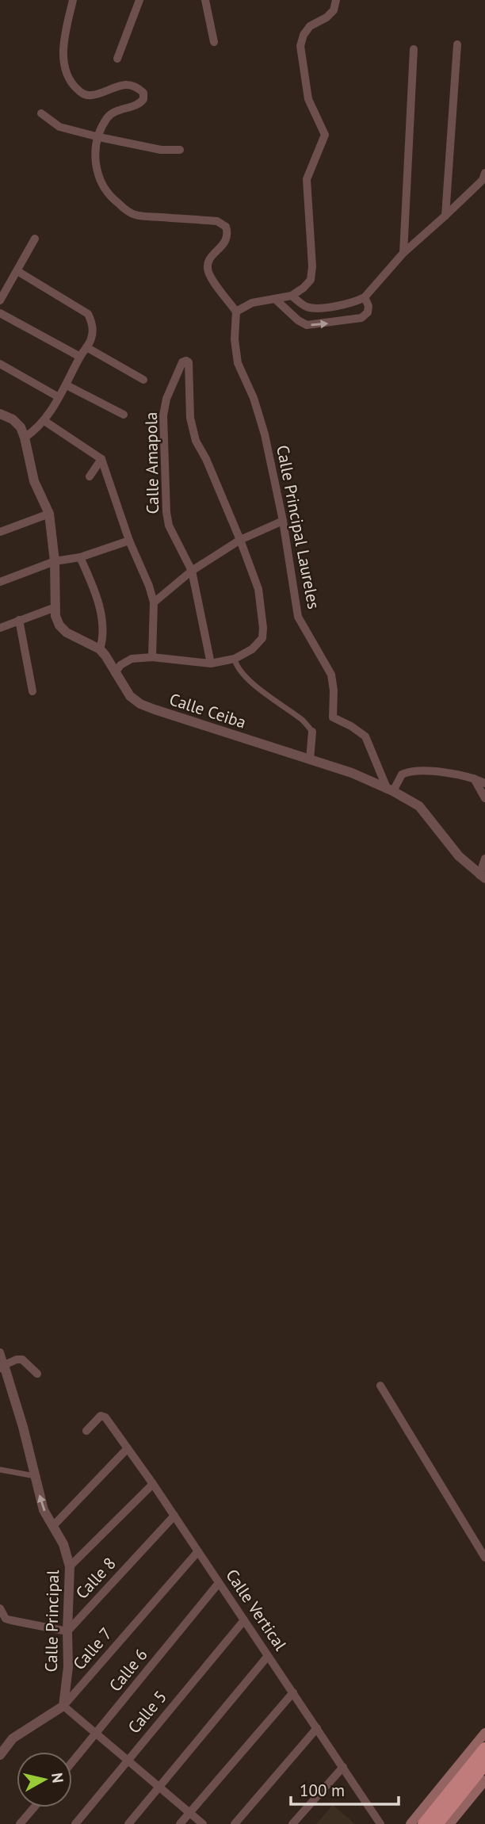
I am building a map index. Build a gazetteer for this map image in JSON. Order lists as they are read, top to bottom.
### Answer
{
  "streets": {
    "street": [
      "Calle Amapola",
      "Calle Principal Laureles",
      "Calle Ceiba",
      "Calle 8",
      "Calle Vertical",
      "Calle Principal",
      "Calle 7",
      "Calle 6",
      "Calle 5"
    ]
  },
  "crossings": [
    ["Calle Principal Laureles", "Calle Ceiba"],
    ["Calle 8", "Calle Vertical"],
    ["Calle 8", "Calle Principal"],
    ["Calle Vertical", "Calle 7"],
    ["Calle Vertical", "Calle 6"],
    ["Calle Vertical", "Calle 5"],
    ["Calle Principal", "Calle 7"]
  ],
  "scale_bar": "100 m",
  "north": "right"
}
